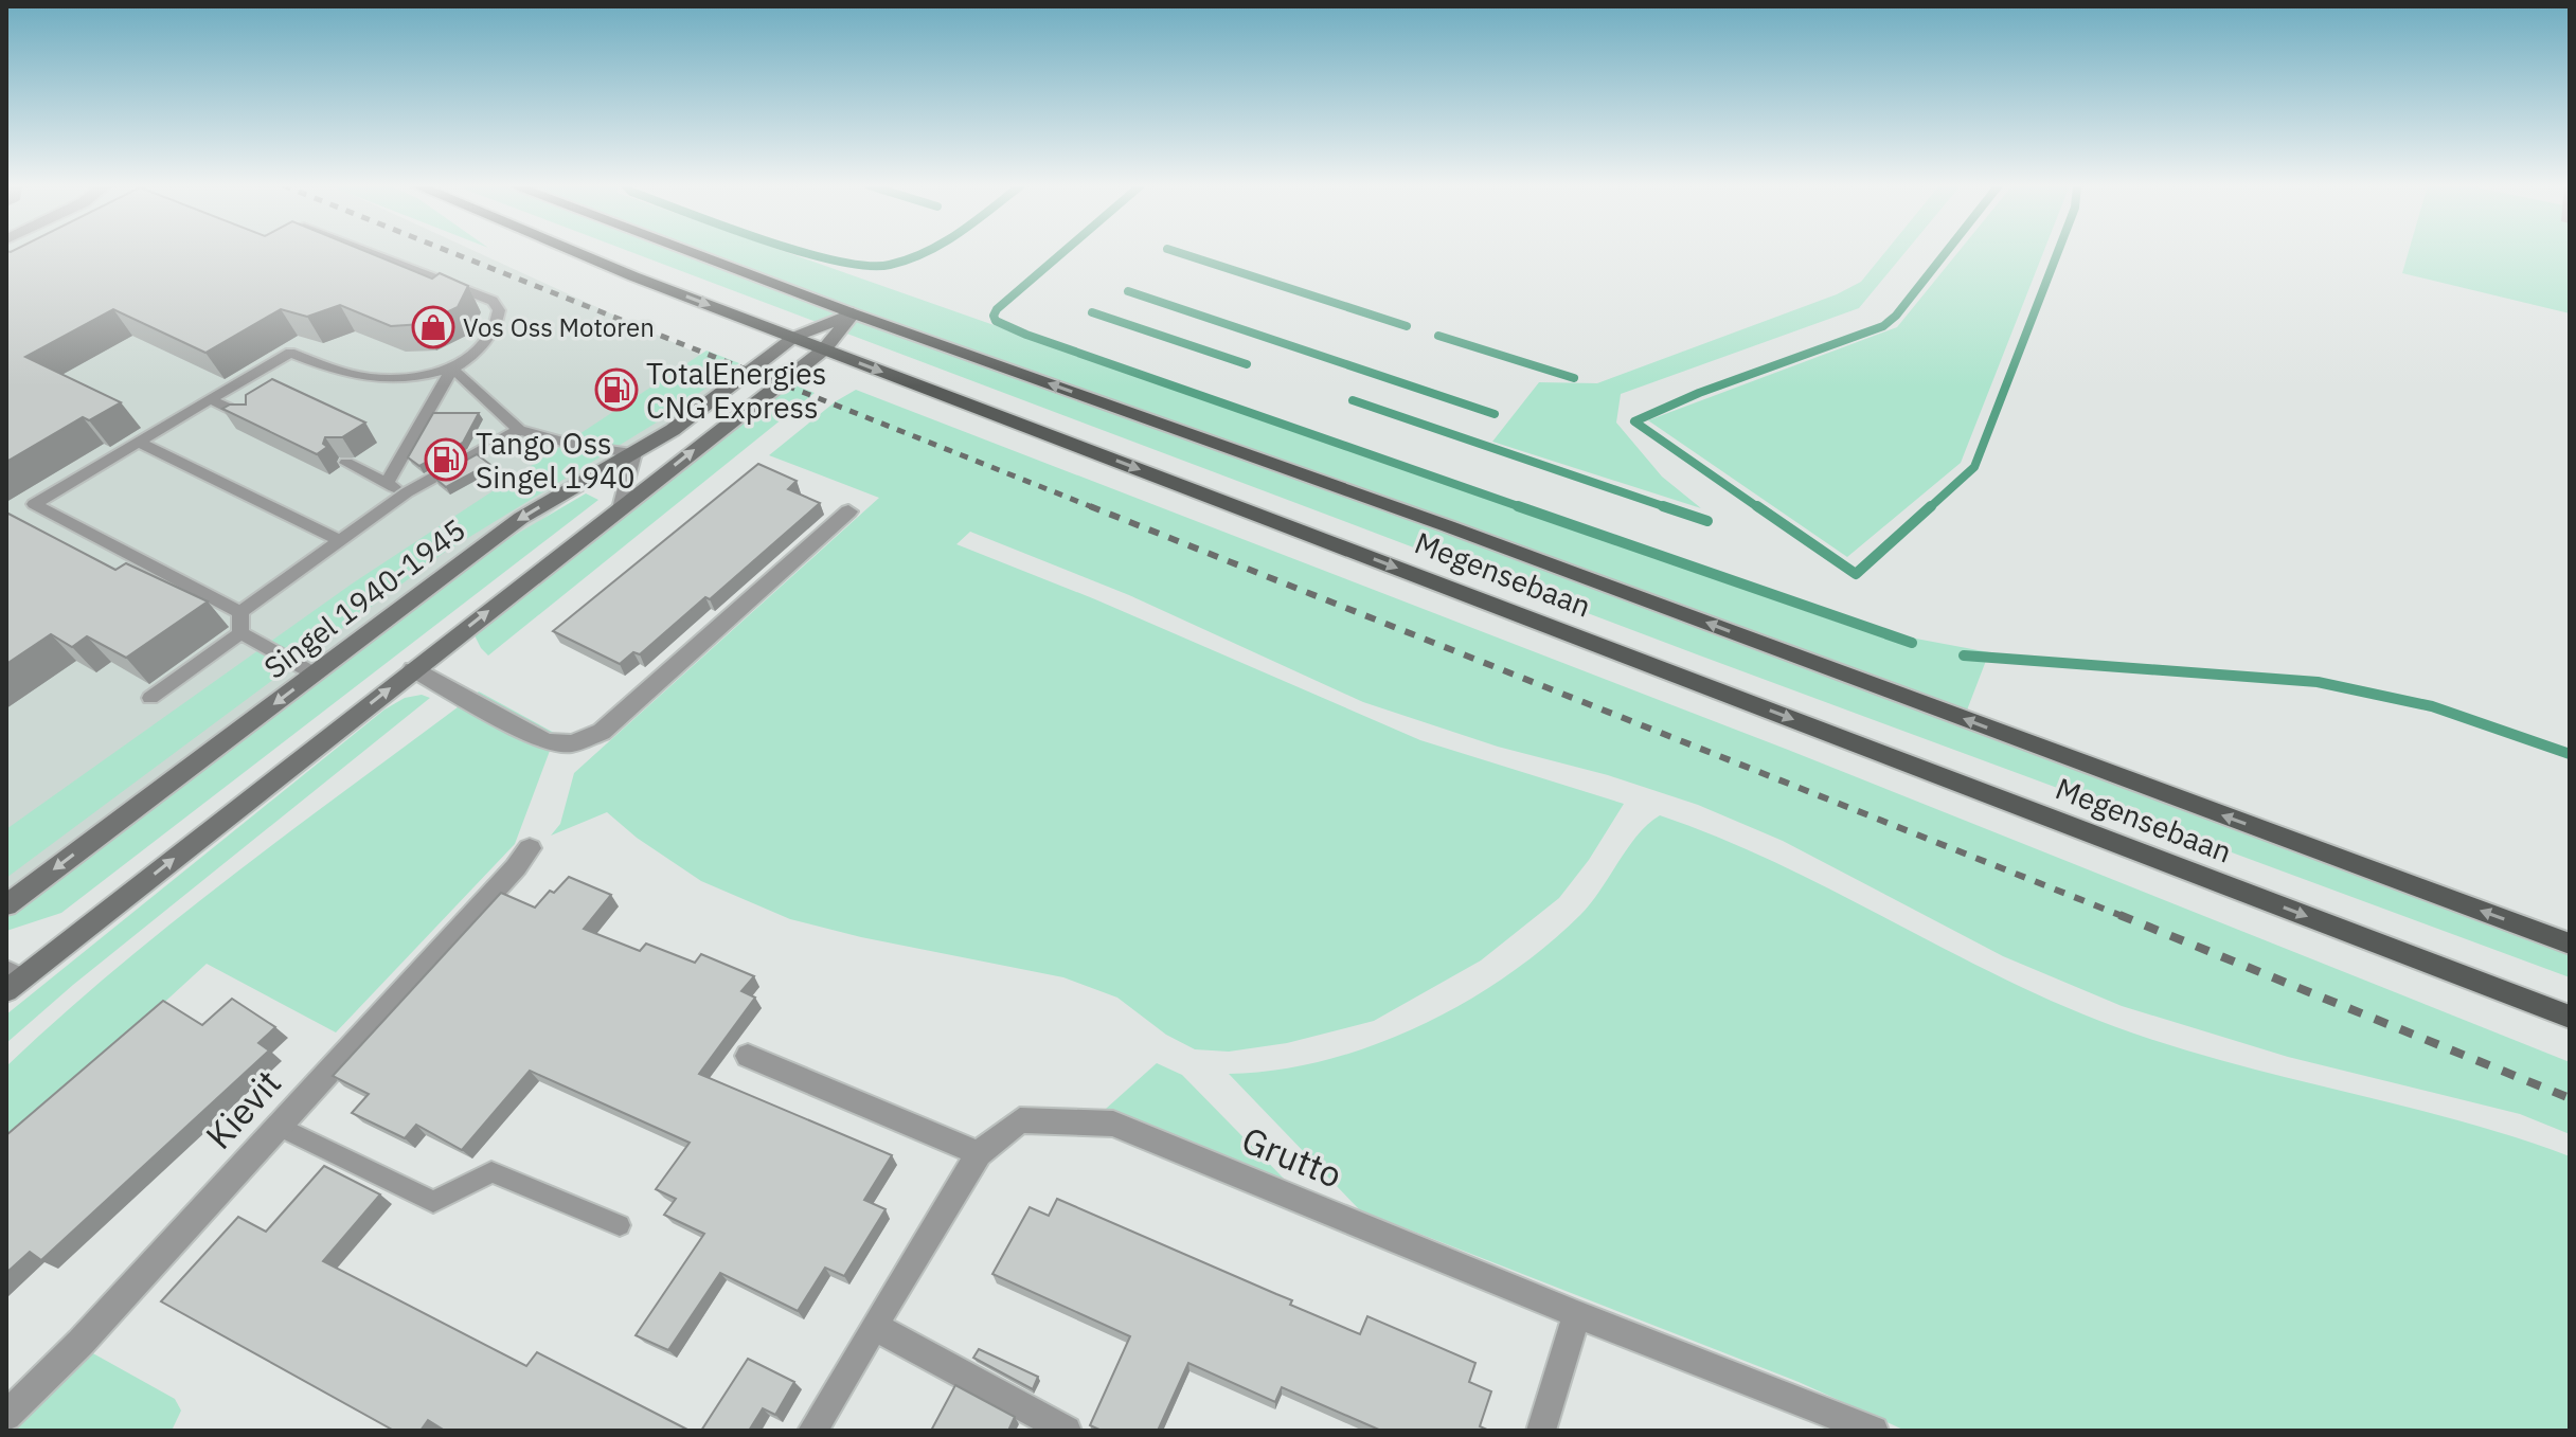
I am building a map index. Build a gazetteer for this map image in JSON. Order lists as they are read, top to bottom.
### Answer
{
  "streets": {
    "main road": ["Megensebaan", "Singel 1940-1945"],
    "street": ["Kievit", "Grutto"]
  },
  "crossings": [
    ["Megensebaan", "Singel 1940-1945"]
  ],
  "places": {
    "shop": ["Vos Oss Motoren"],
    "fuel station": ["TotalEnergies CNG Express", "Tango Oss Singel 1940"]
  }
}
